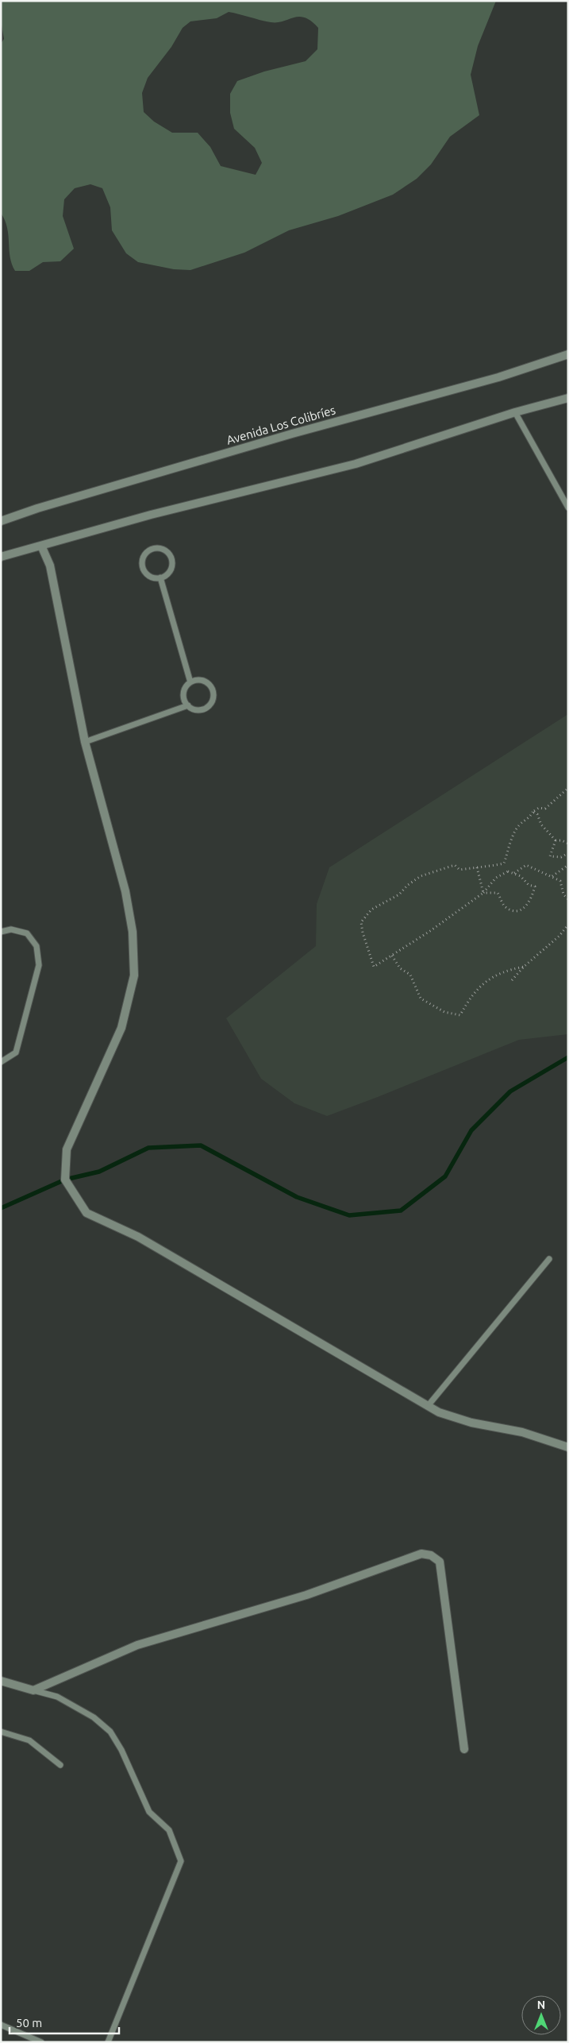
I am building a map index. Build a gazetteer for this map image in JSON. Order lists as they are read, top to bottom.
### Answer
{
  "streets": {
    "street": ["Avenida Los Colibríes"]
  },
  "scale_bar": "50 m",
  "north": "top"
}
